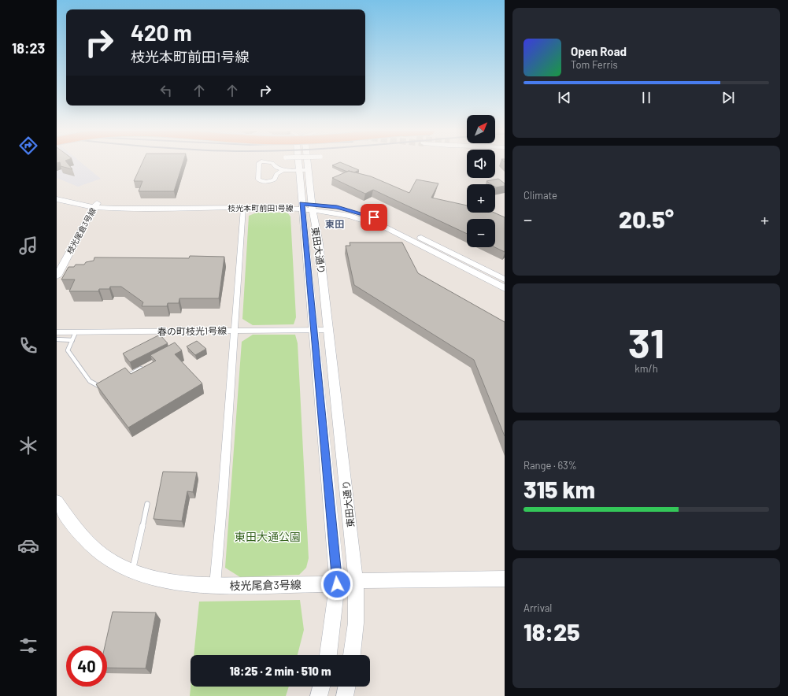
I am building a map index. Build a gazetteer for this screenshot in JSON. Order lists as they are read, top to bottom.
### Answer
{
  "streets": {
    "street": [
      "枝光本町前田1号線",
      "枝光尾倉3号線",
      "東田大通り",
      "春の町枝光1号線"
    ]
  },
  "crossings": [
    ["枝光本町前田1号線", "枝光尾倉3号線"],
    ["枝光本町前田1号線", "東田大通り"],
    ["枝光尾倉3号線", "東田大通り"],
    ["東田大通り", "春の町枝光1号線"]
  ],
  "districts": ["東田"],
  "parks": ["東田大通公園"],
  "north": "top right",
  "page": {
    "tabs": "18:23",
    "turn": ["420 m", "枝光本町前田1号線"],
    "song": ["Open Road", "Tom Ferris"],
    "map_buttons": ["+", "−"],
    "tile": [
      "Climate",
      ["31", "km/h"],
      ["Range · 63%", "315 km"],
      ["Arrival", "18:25"]
    ],
    "heat": ["−", "20.5°", "+"],
    "limit": "40",
    "trip": "18:25 · 2 min · 510 m"
  }
}
